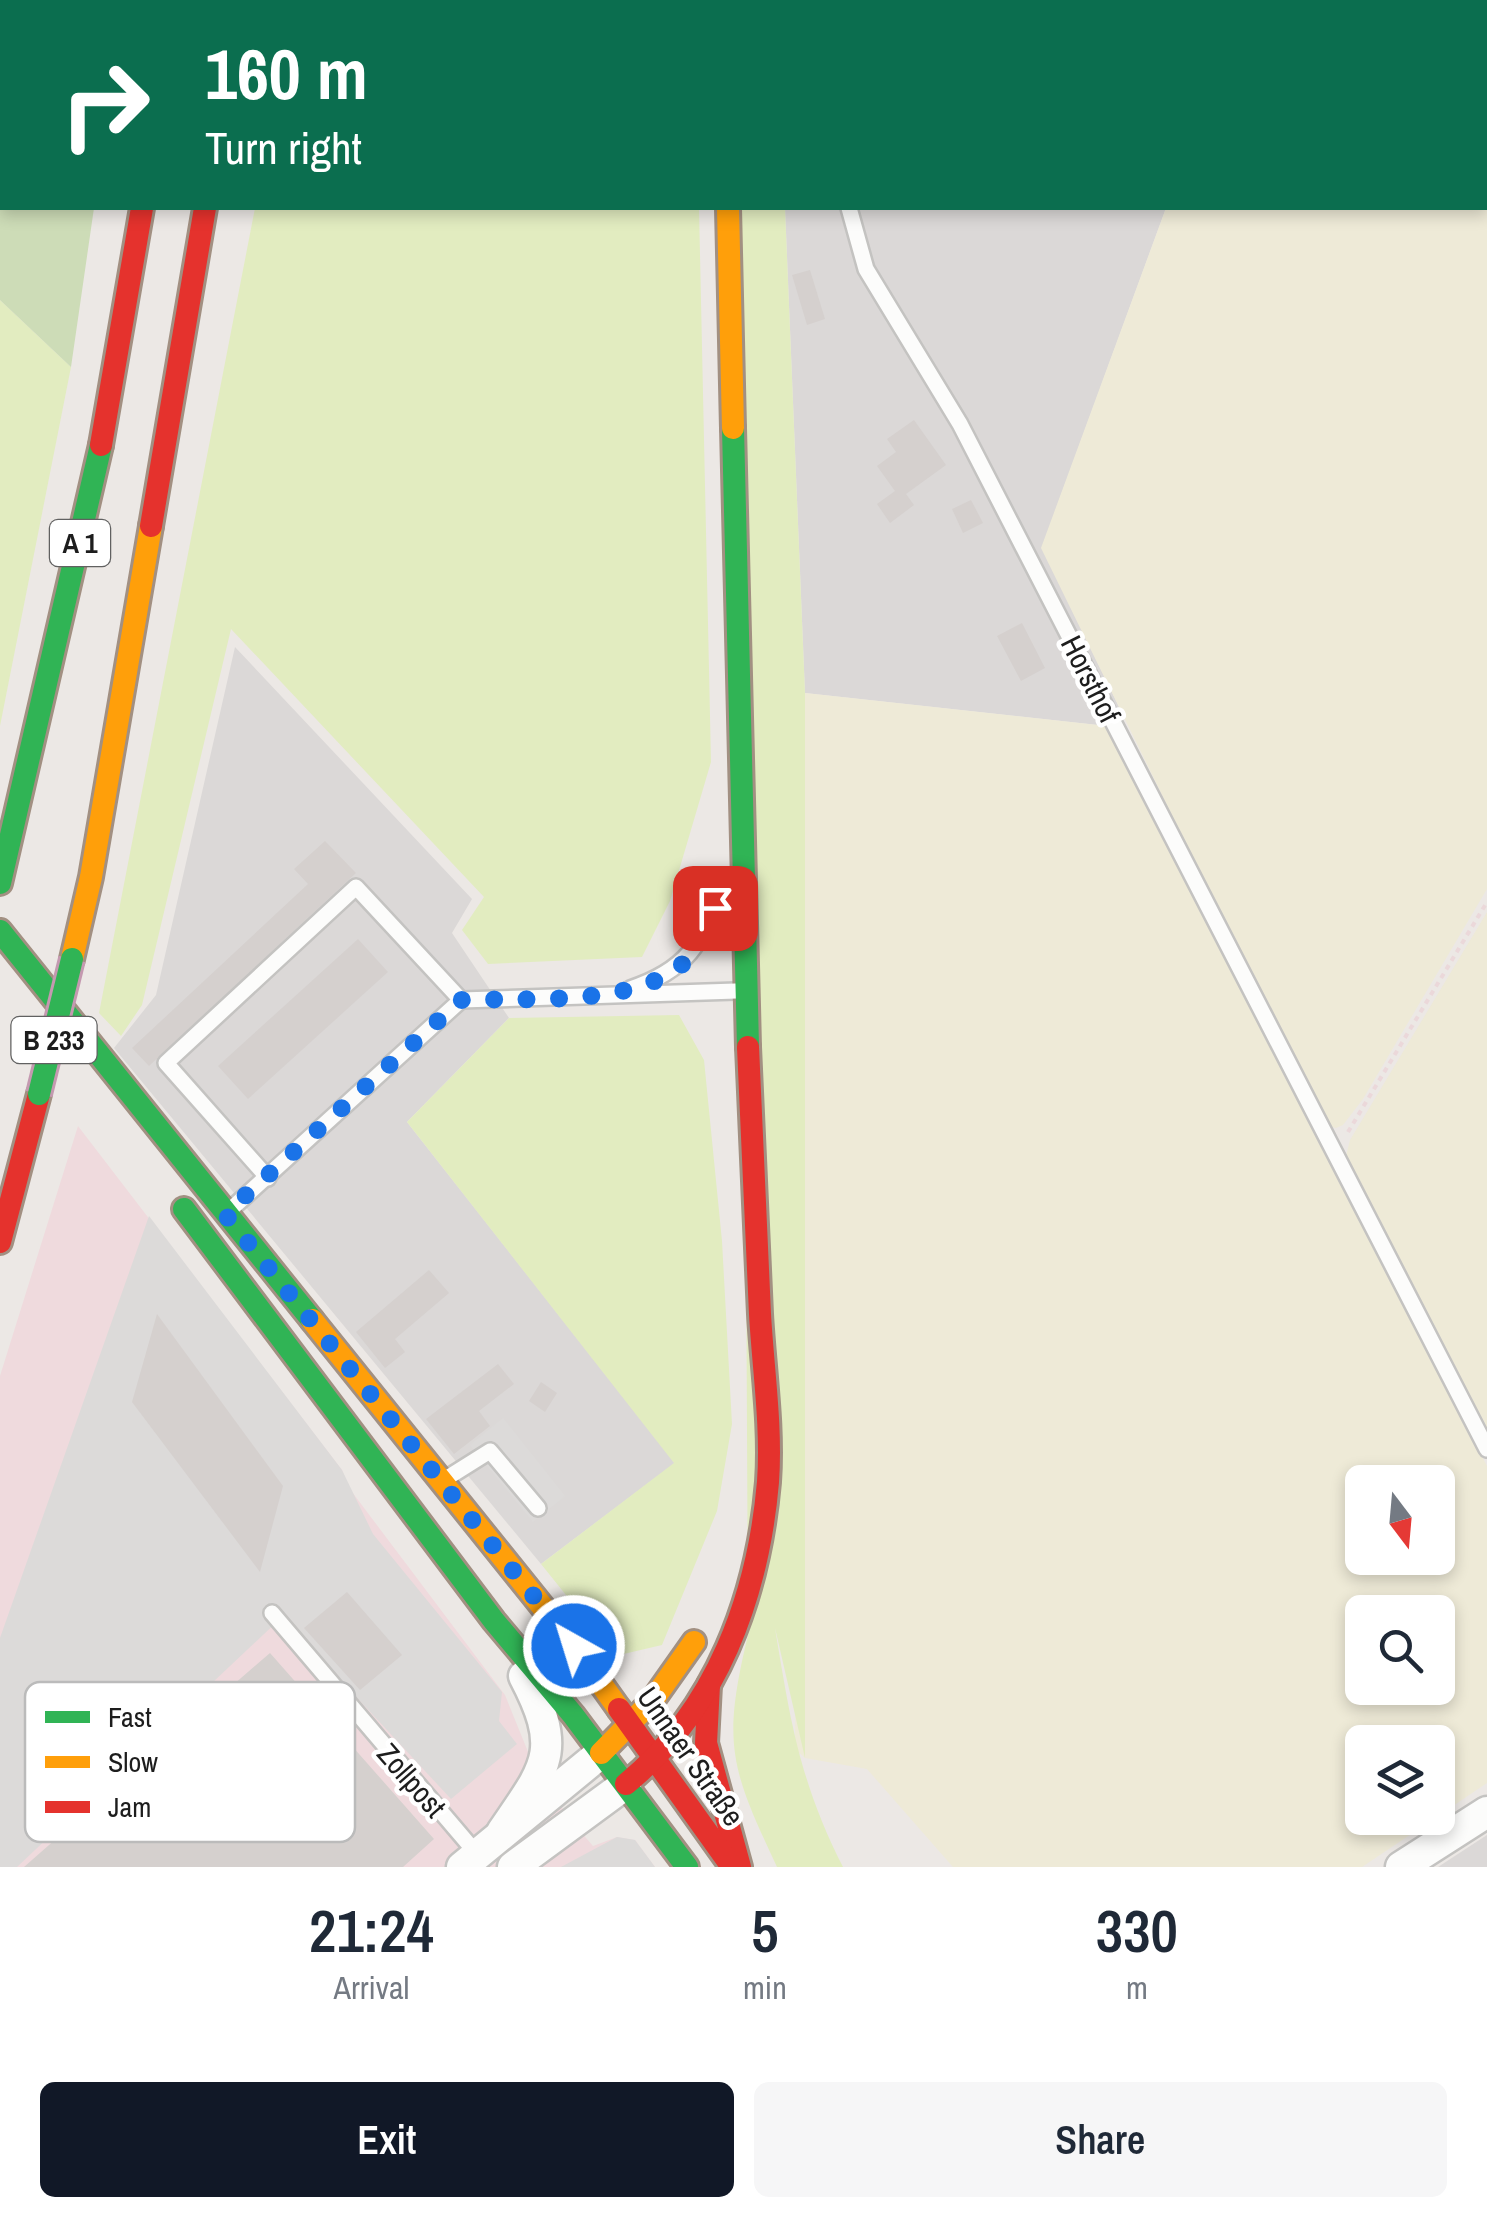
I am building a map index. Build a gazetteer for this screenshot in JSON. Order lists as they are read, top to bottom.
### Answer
{
  "streets": {
    "main road": ["A 1", "B 233", "Unnaer Straße"],
    "street": ["Zollpost"],
    "lane": ["Horsthof"]
  },
  "legend": ["Fast", "Slow", "Jam"],
  "north": "bottom",
  "page": {
    "turn": ["160 m", "Turn right"],
    "eta": [
      "21:24",
      "Arrival",
      "5",
      "min",
      "330",
      "m"
    ],
    "buttons": ["Exit", "Share"]
  }
}
